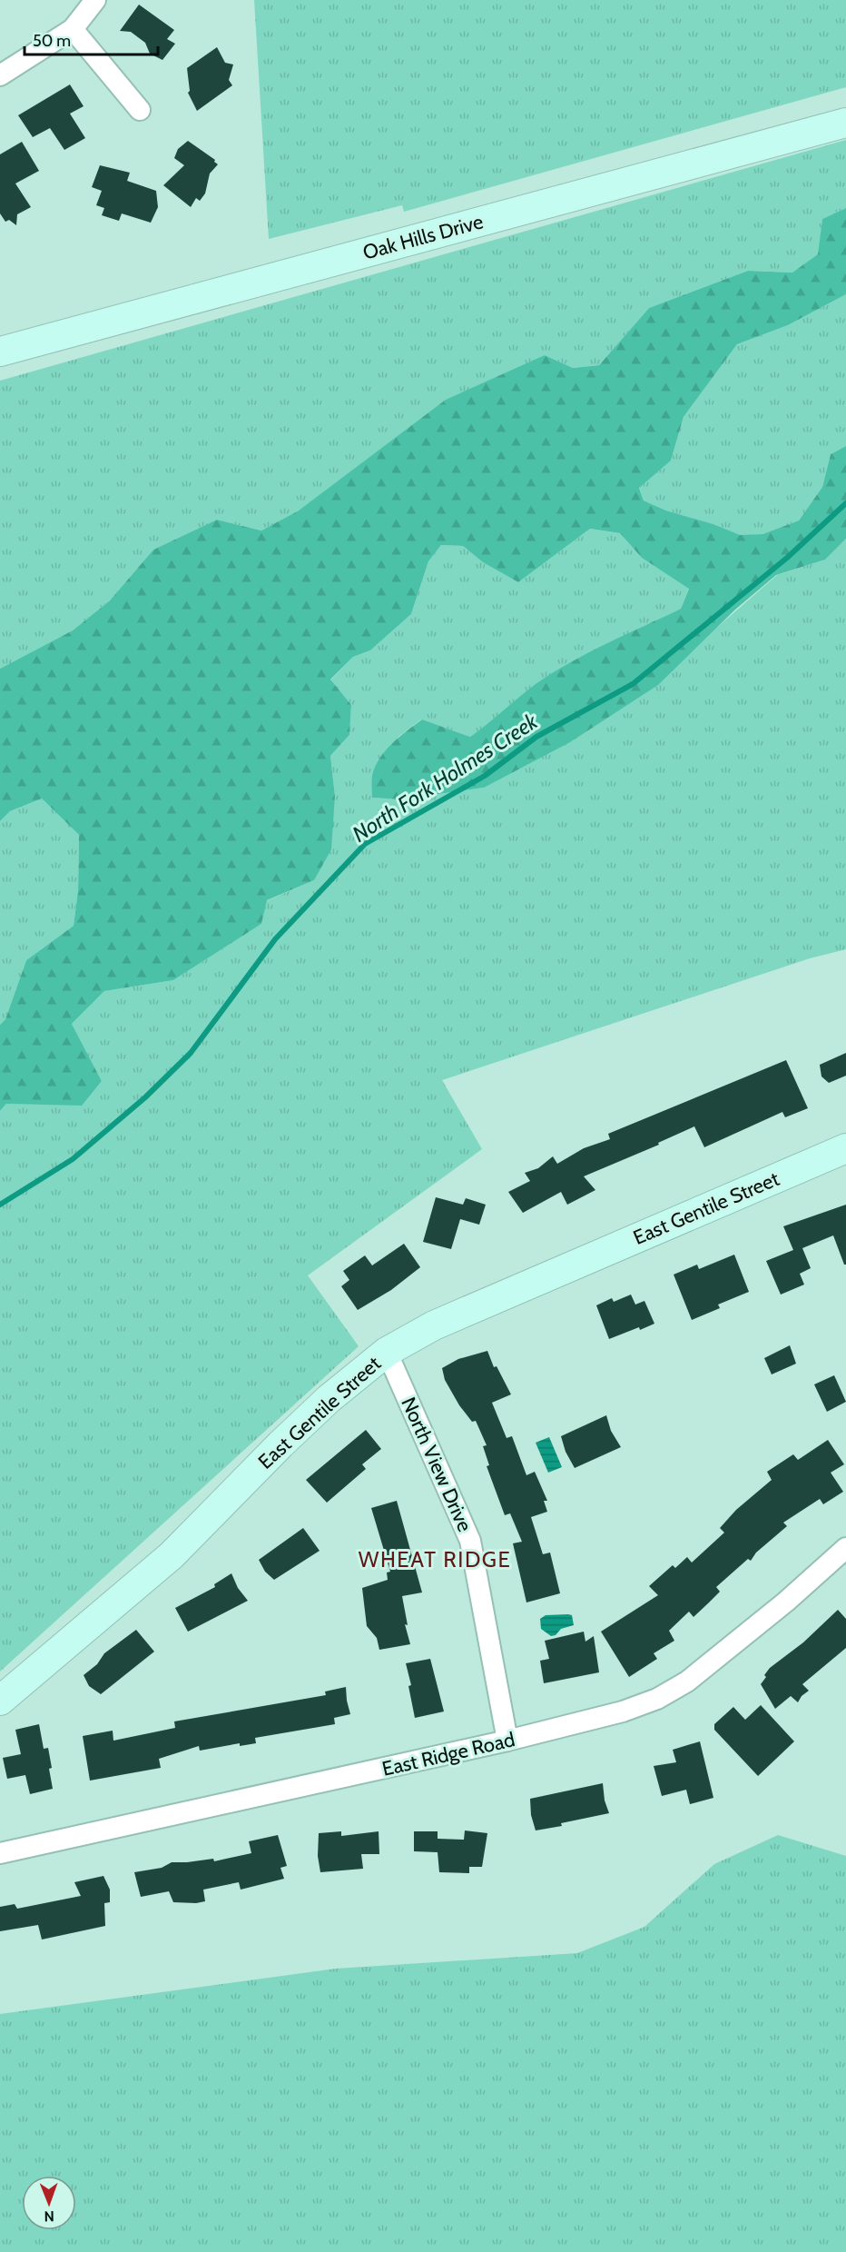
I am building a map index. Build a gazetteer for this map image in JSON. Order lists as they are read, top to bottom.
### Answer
{
  "streets": {
    "street": [
      "Oak Hills Drive",
      "East Gentile Street",
      "North View Drive",
      "East Ridge Road"
    ]
  },
  "crossings": [
    ["East Gentile Street", "North View Drive"],
    ["North View Drive", "East Ridge Road"]
  ],
  "districts": ["WHEAT RIDGE"],
  "water": ["North Fork Holmes Creek"],
  "scale_bar": "50 m",
  "north": "bottom"
}
